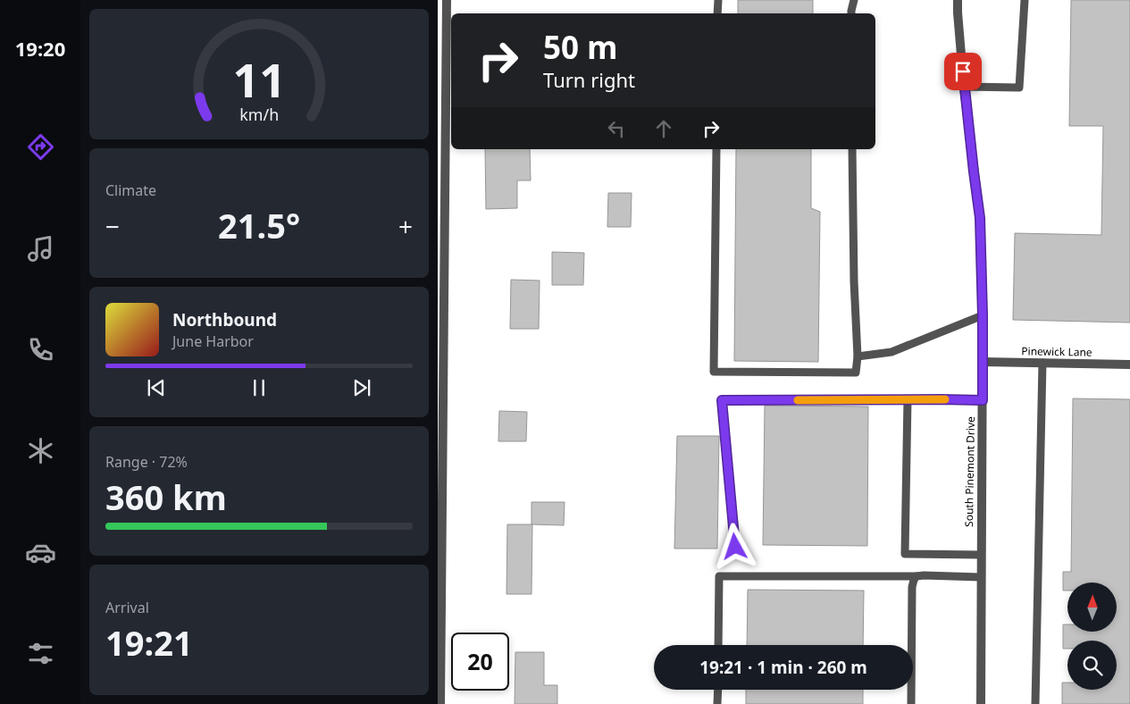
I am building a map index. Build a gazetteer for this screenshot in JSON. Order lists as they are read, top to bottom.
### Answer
{
  "streets": {
    "street": ["Pinewick Lane", "South Pinemont Drive"]
  },
  "crossings": [
    ["Pinewick Lane", "South Pinemont Drive"]
  ],
  "north": "top",
  "page": {
    "tabs": "19:20",
    "turn": ["50 m", "Turn right"],
    "tile": [
      "Climate",
      ["Range · 72%", "360 km"],
      ["Arrival", "19:21"]
    ],
    "heat": ["−", "21.5°", "+"],
    "song": ["Northbound", "June Harbor"],
    "limit": "20",
    "trip": "19:21 · 1 min · 260 m",
    "gauge": ["11", "km/h"]
  }
}
